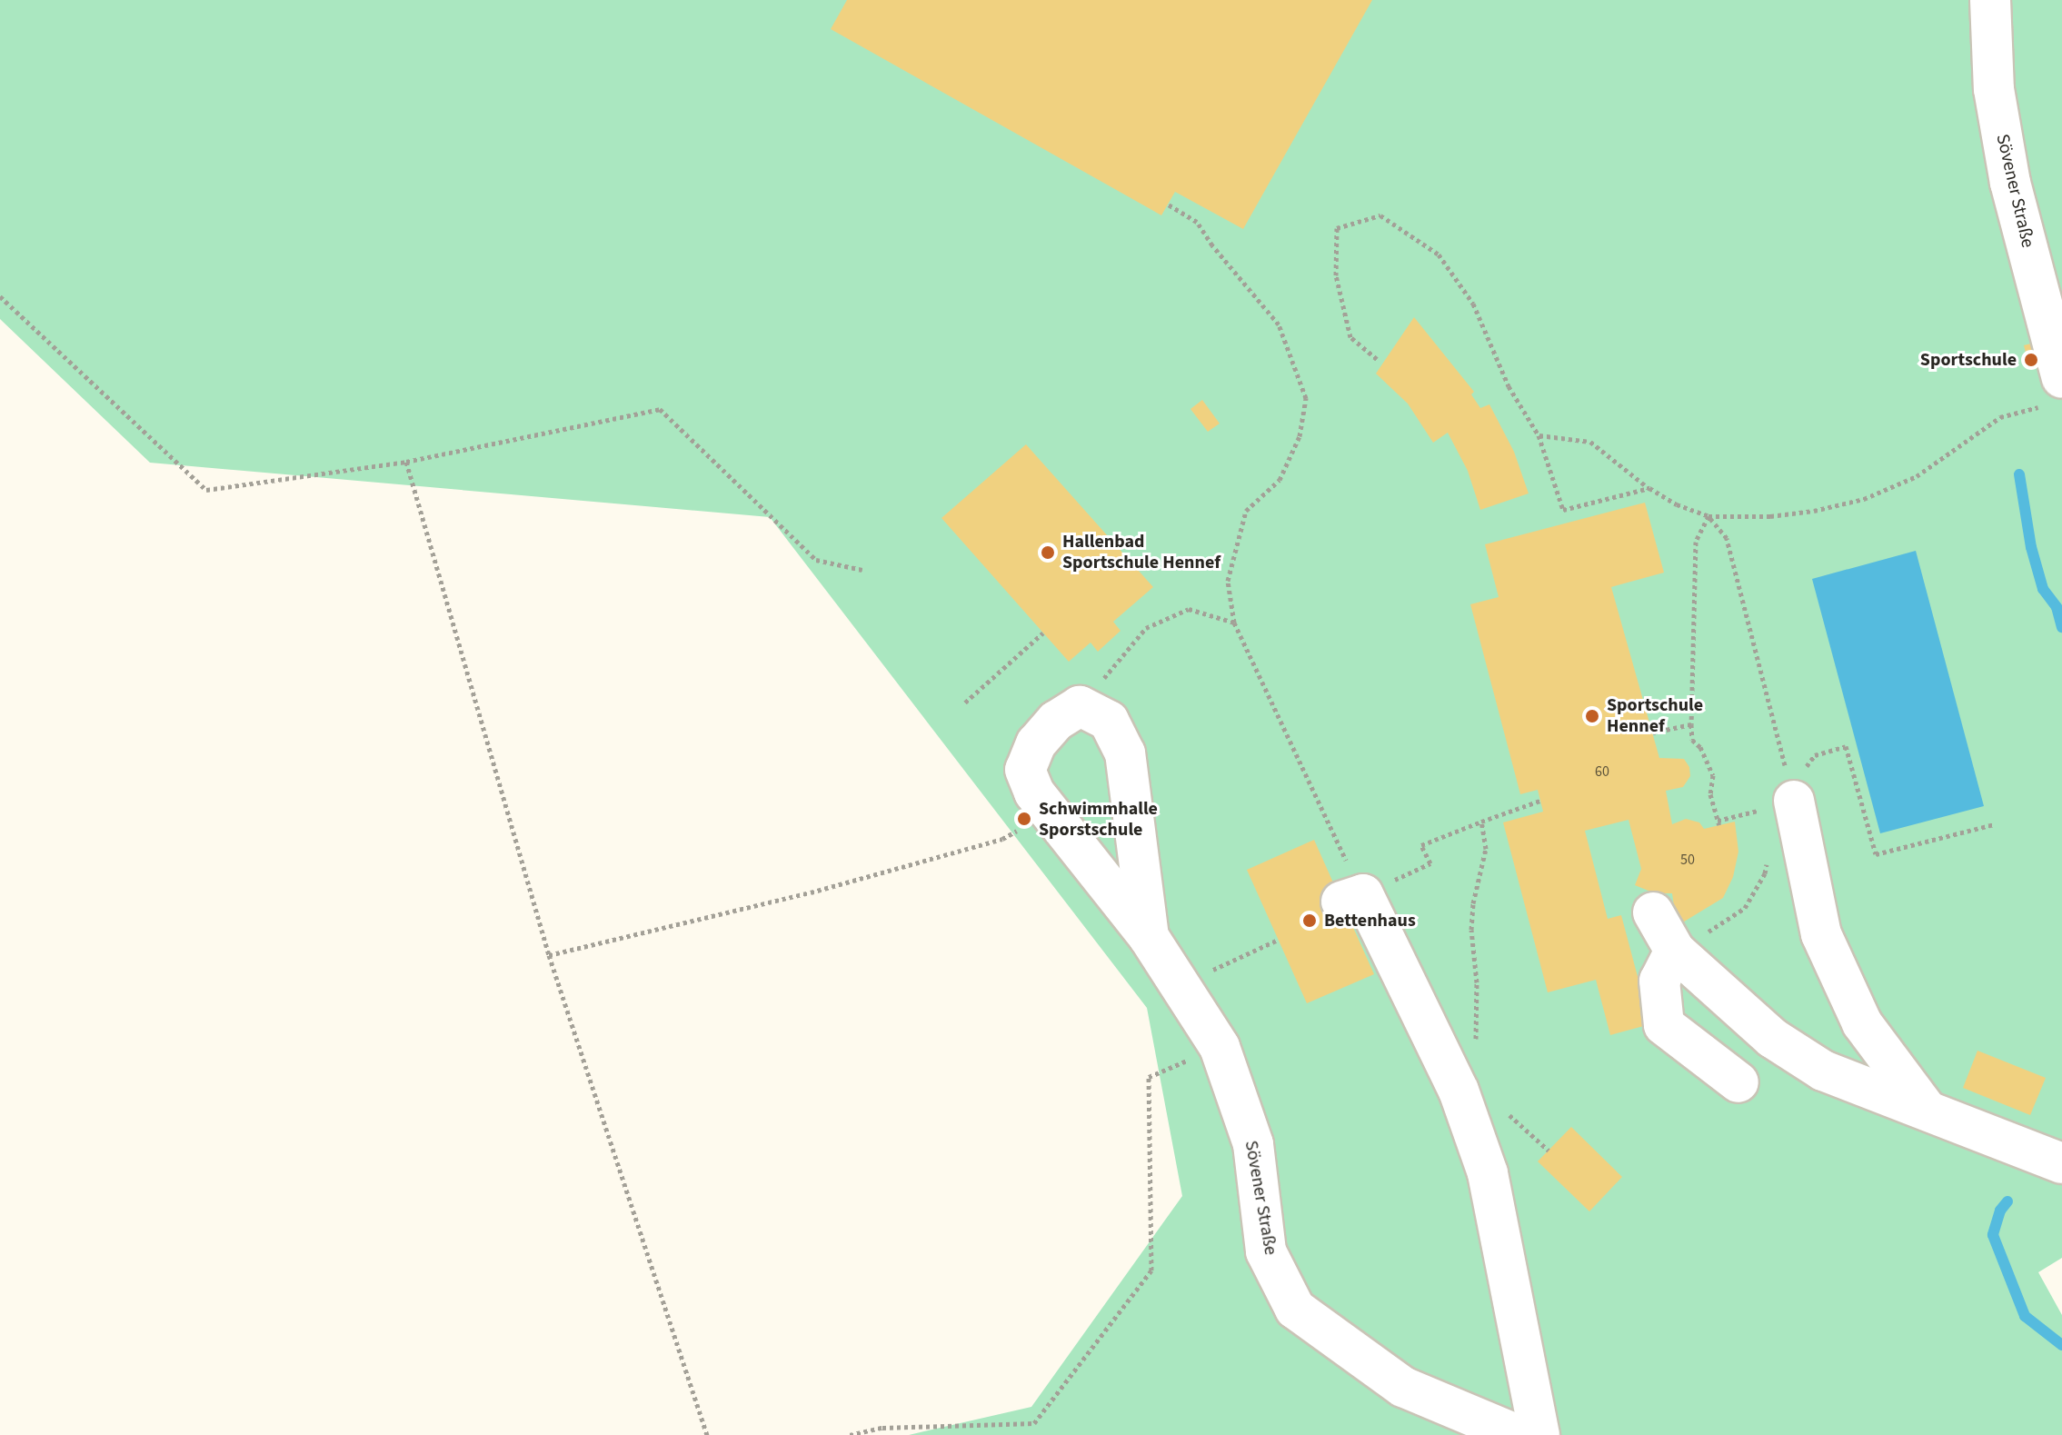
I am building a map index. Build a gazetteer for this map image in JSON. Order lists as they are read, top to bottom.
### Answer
{
  "streets": {
    "street": ["Sövener Straße"]
  },
  "places": [
    "Sportschule",
    "Hallenbad Sportschule Hennef",
    "Sportschule Hennef",
    "Schwimmhalle Sporstschule",
    "Bettenhaus"
  ],
  "house_numbers": ["60", "50"]
}
